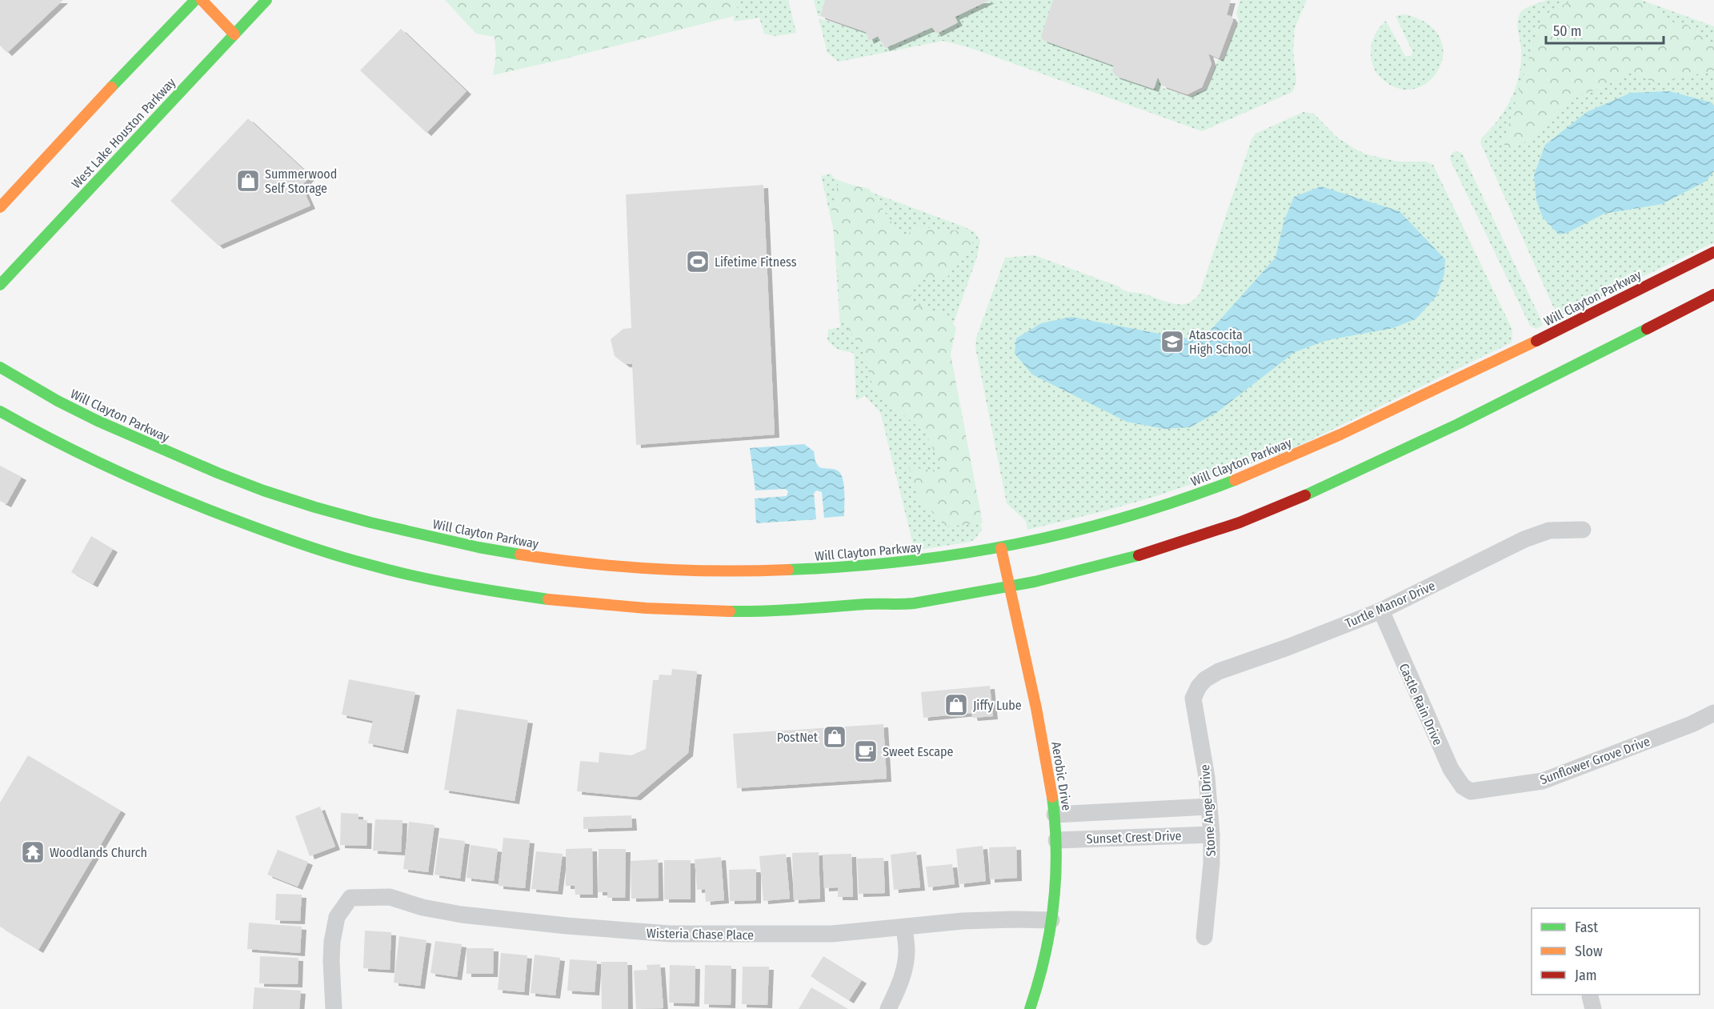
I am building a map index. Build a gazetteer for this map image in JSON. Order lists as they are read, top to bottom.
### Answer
{
  "streets": {
    "main road": ["West Lake Houston Parkway", "Will Clayton Parkway", "Aerobic Drive"],
    "street": [
      "Turtle Manor Drive",
      "Castle Rain Drive",
      "Sunflower Grove Drive",
      "Stone Angel Drive",
      "Sunset Crest Drive",
      "Wisteria Chase Place"
    ]
  },
  "crossings": [
    ["Will Clayton Parkway", "Aerobic Drive"],
    ["Turtle Manor Drive", "Castle Rain Drive"],
    ["Turtle Manor Drive", "Stone Angel Drive"],
    ["Castle Rain Drive", "Sunflower Grove Drive"],
    ["Aerobic Drive", "Sunset Crest Drive"],
    ["Aerobic Drive", "Wisteria Chase Place"],
    ["Stone Angel Drive", "Sunset Crest Drive"]
  ],
  "places": {
    "shop": ["Summerwood Self Storage", "Jiffy Lube", "PostNet"],
    "sports": ["Lifetime Fitness"],
    "school or university": ["Atascocita High School"],
    "cafe": ["Sweet Escape"],
    "temple": ["Woodlands Church"]
  },
  "legend": ["Fast", "Slow", "Jam"],
  "scale_bar": "50 m"
}
